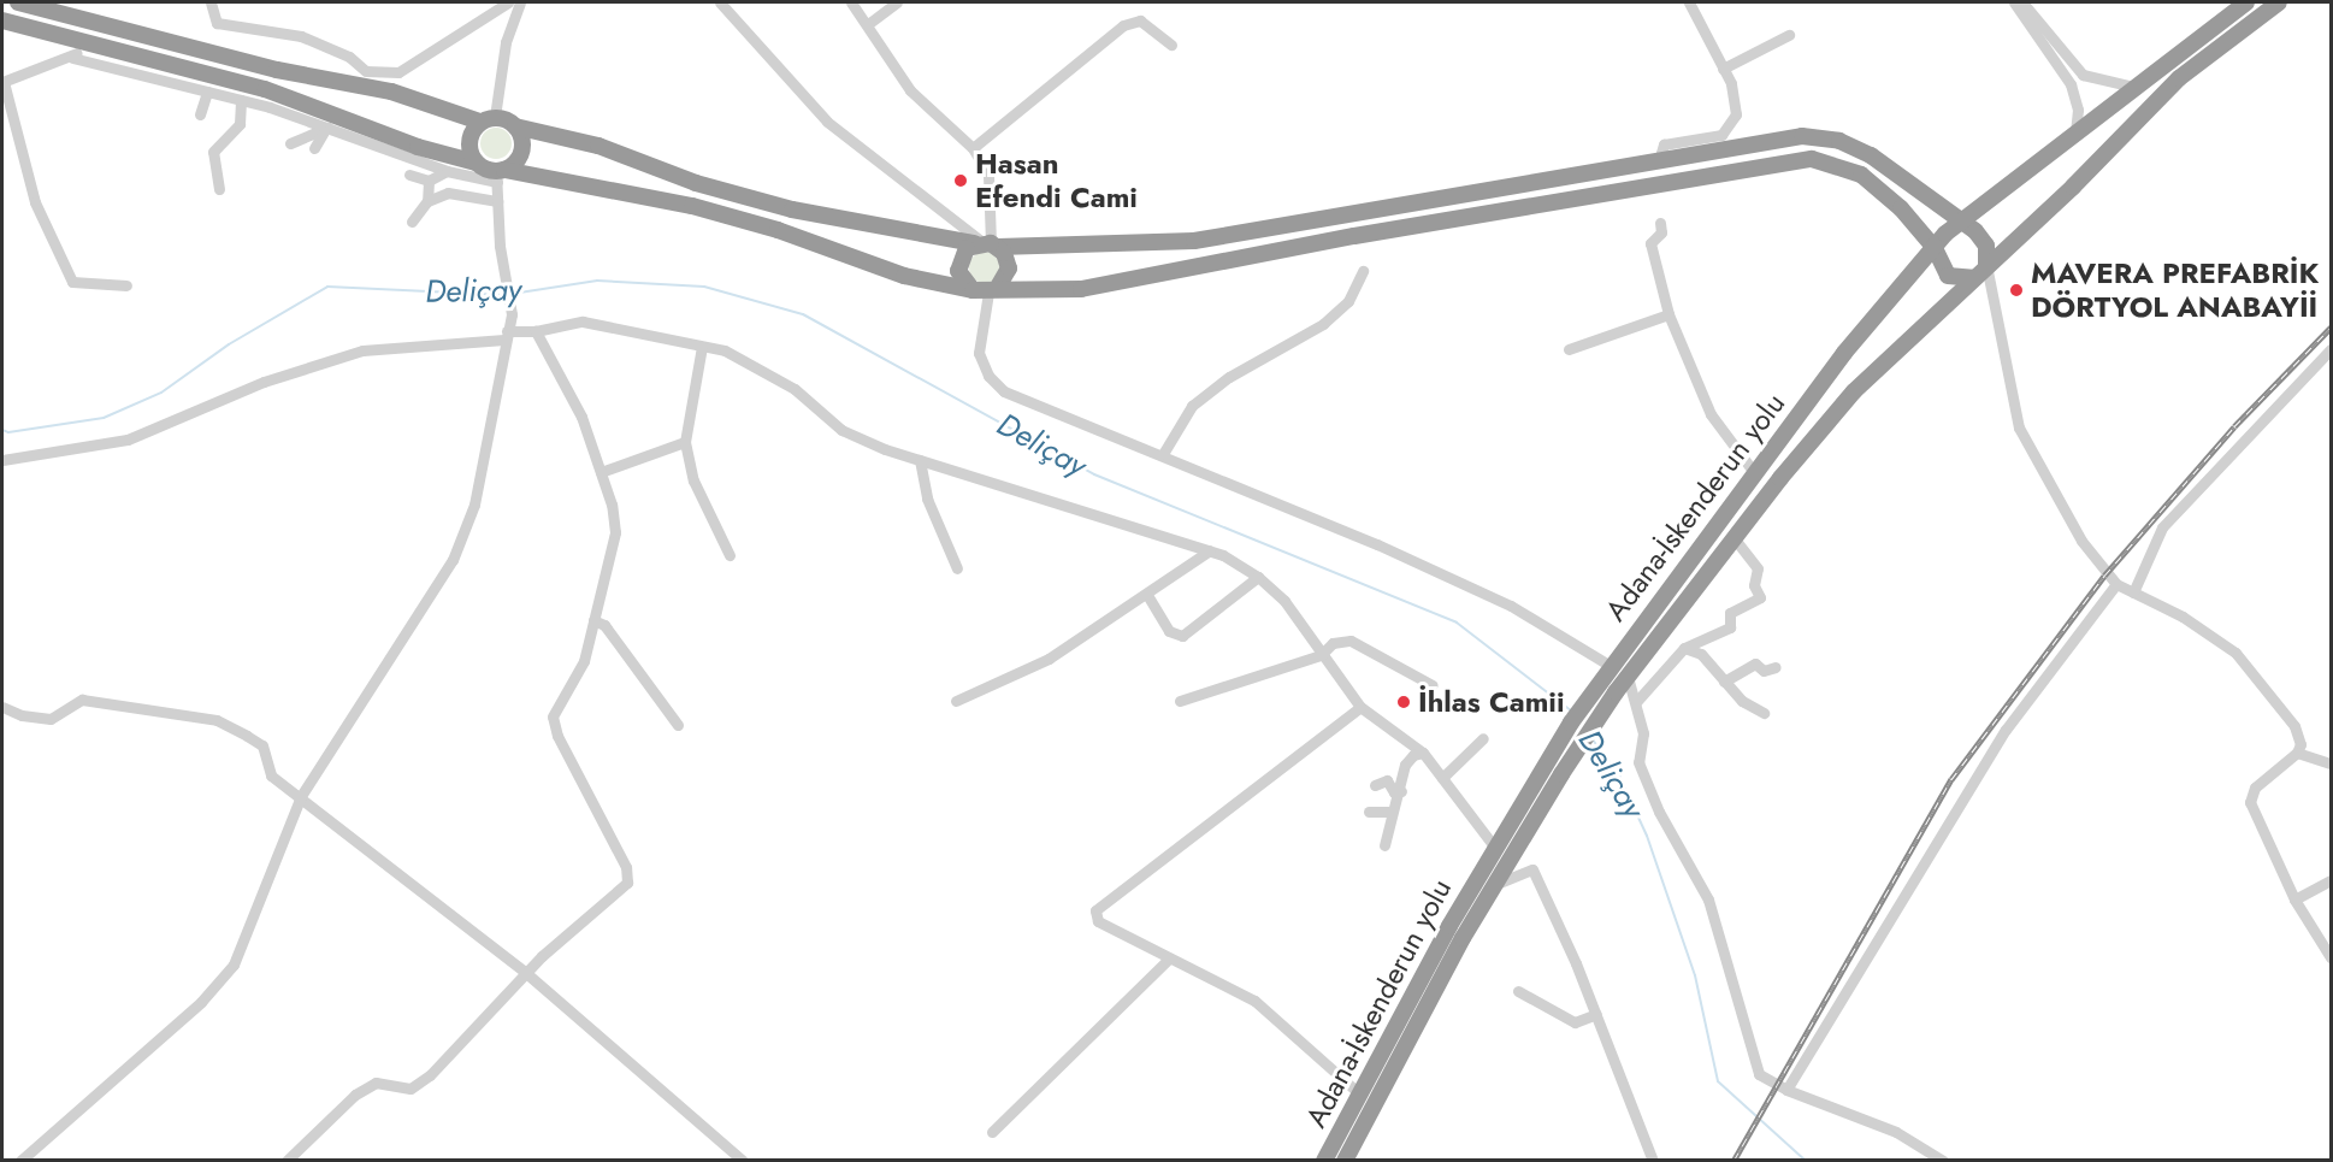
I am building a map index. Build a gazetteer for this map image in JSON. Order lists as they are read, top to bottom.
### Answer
{
  "streets": {
    "highway": ["Adana-İskenderun yolu"]
  },
  "water": ["Deliçay"],
  "places": ["Hasan Efendi Cami", "MAVERA PREFABRİK DÖRTYOL ANABAYİİ", "İhlas Camii"]
}
